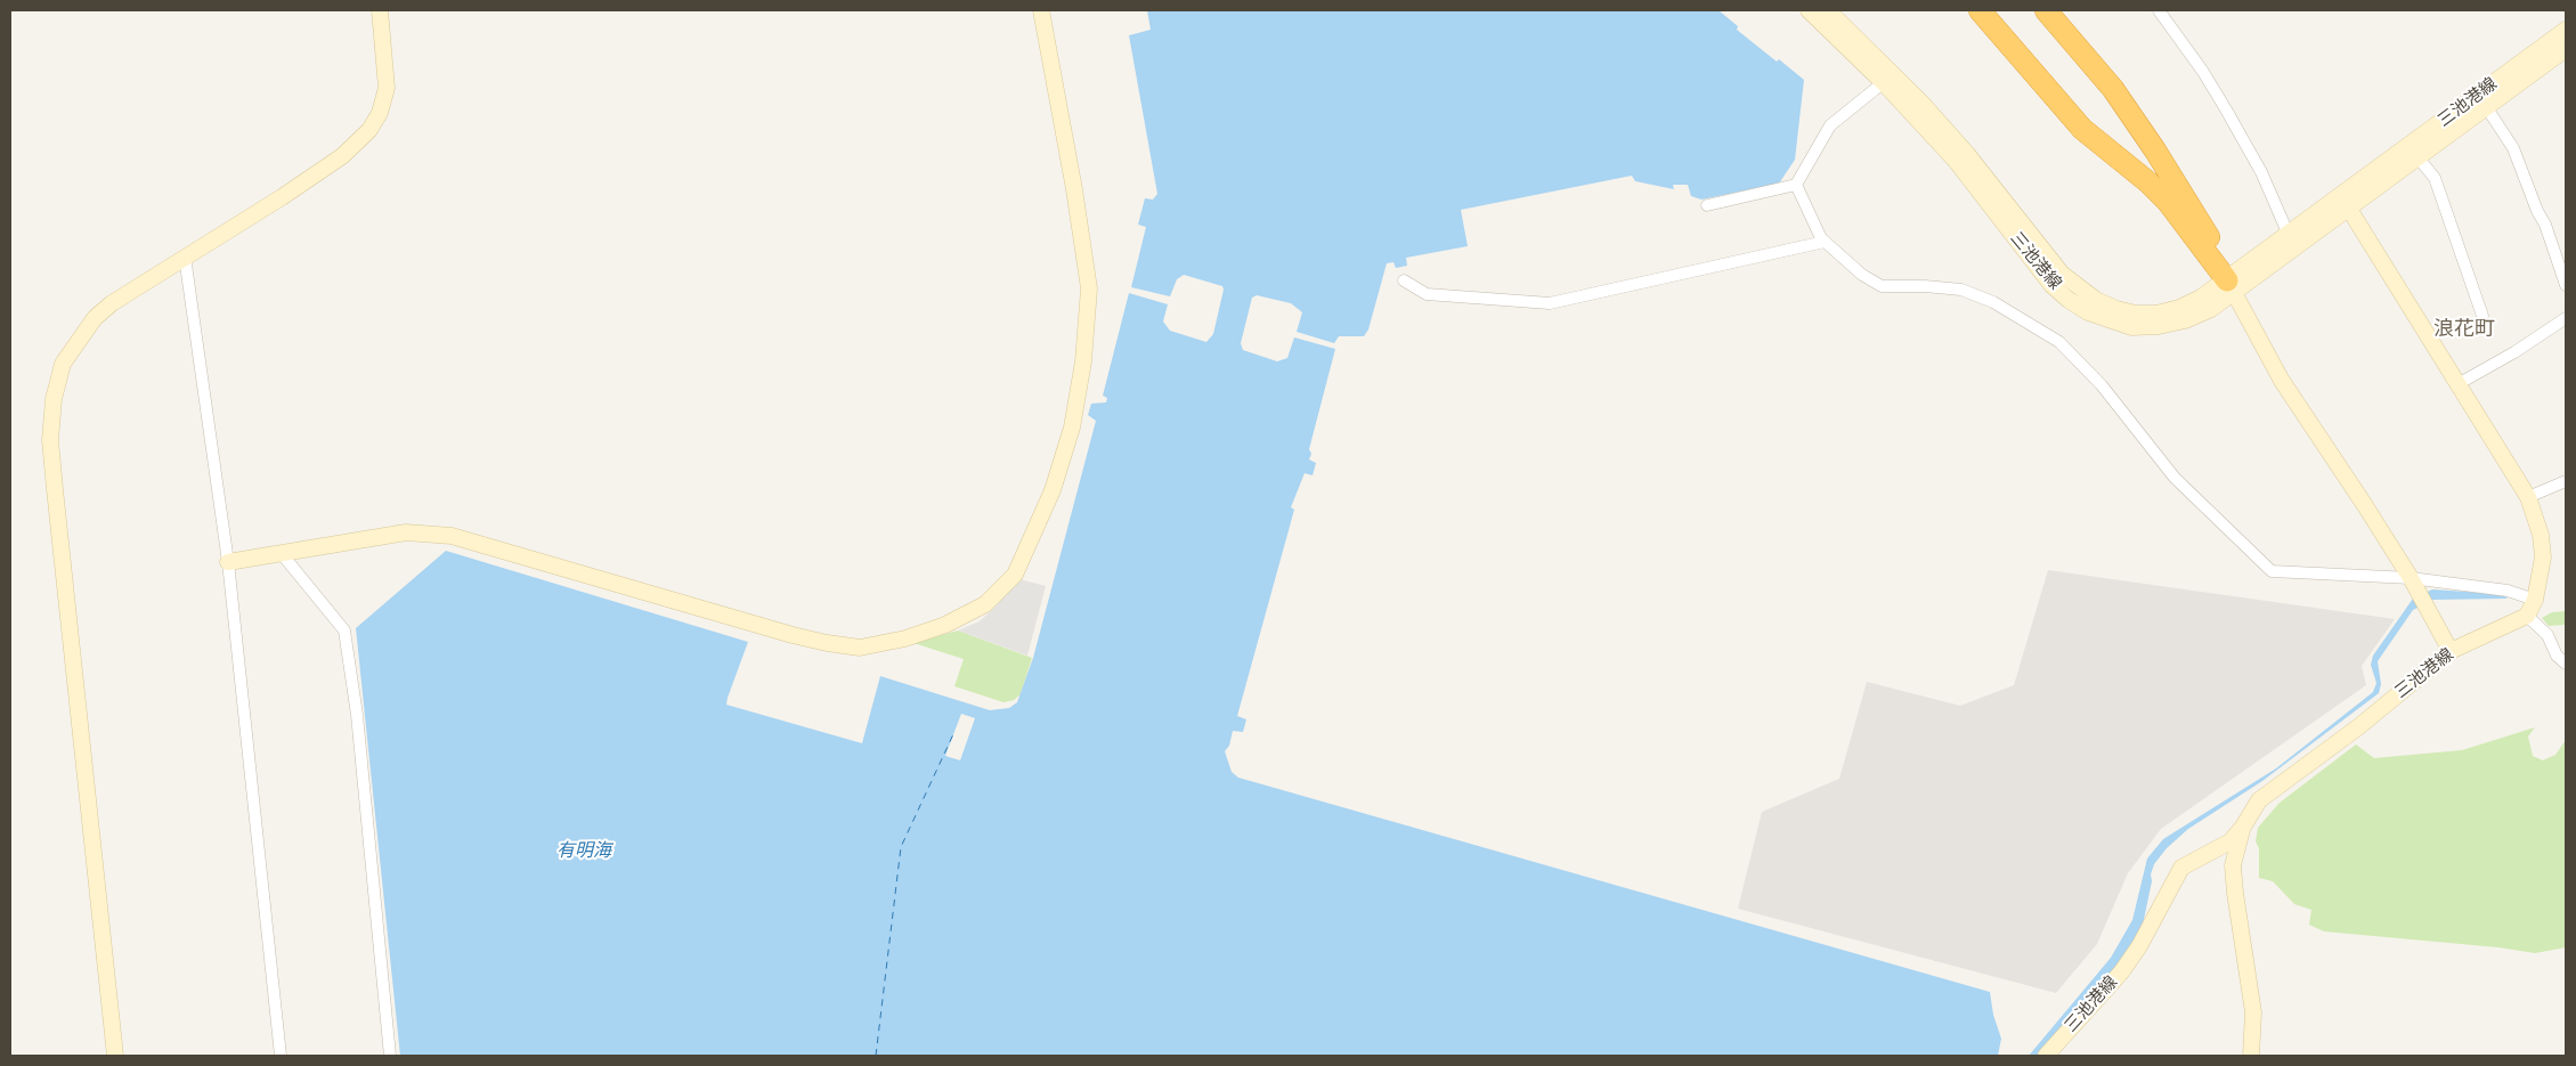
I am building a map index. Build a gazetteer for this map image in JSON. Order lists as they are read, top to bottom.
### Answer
{
  "streets": {
    "street": ["三池港線"]
  },
  "districts": ["浪花町"],
  "water": ["有明海"]
}
